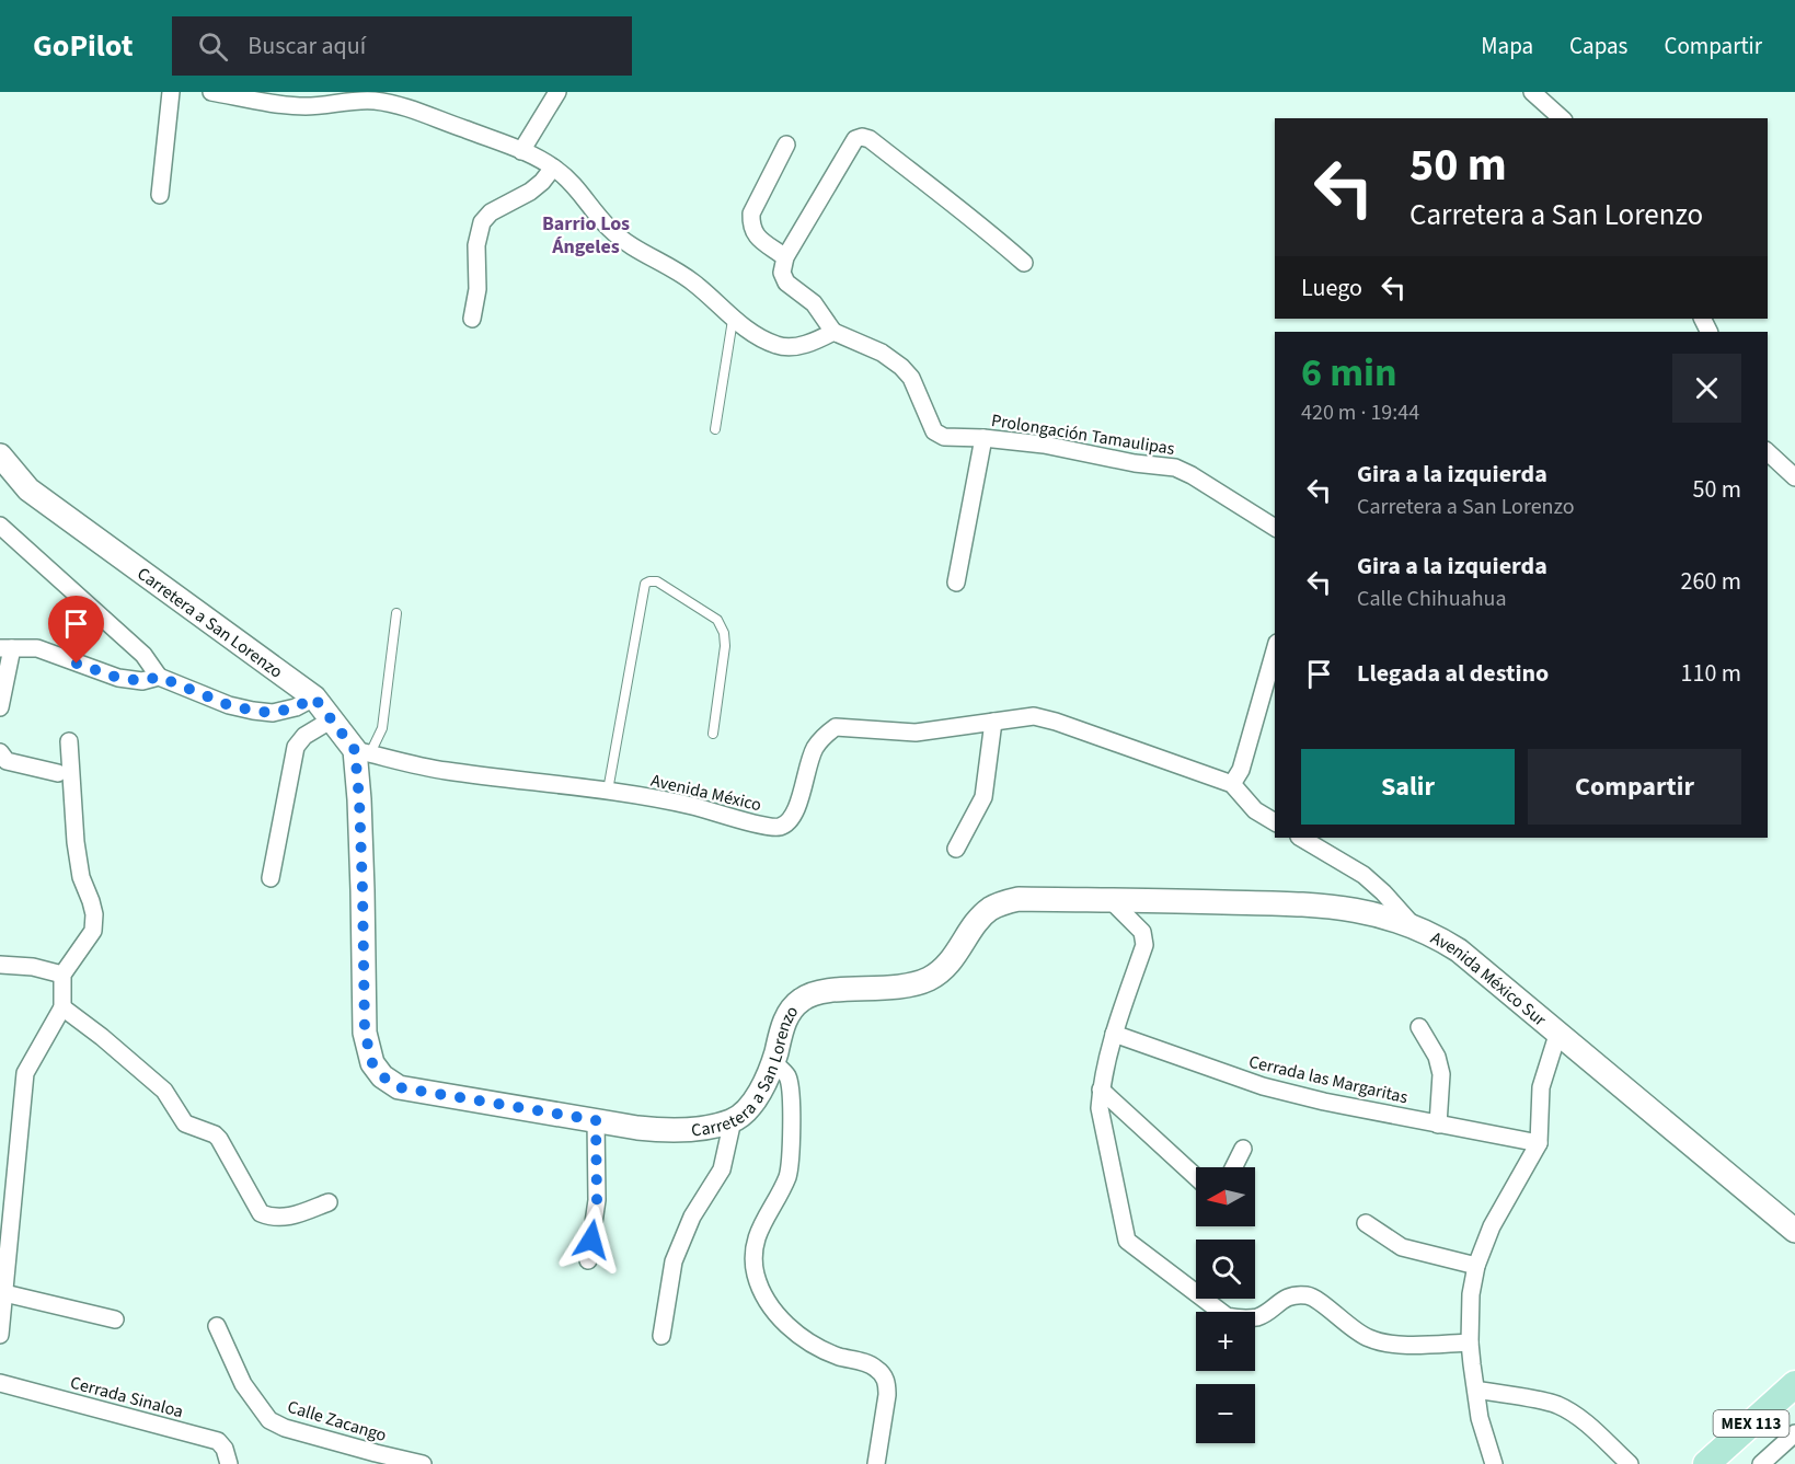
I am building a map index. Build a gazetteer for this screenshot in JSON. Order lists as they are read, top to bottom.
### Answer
{
  "streets": {
    "main road": ["MEX 113"],
    "street": [
      "Prolongación Tamaulipas",
      "Carretera a San Lorenzo",
      "Avenida México",
      "Avenida México Sur",
      "Cerrada las Margaritas",
      "Cerrada Sinaloa",
      "Calle Zacango"
    ]
  },
  "crossings": [
    ["Carretera a San Lorenzo", "Avenida México"],
    ["Carretera a San Lorenzo", "Avenida México Sur"]
  ],
  "districts": ["Barrio Los Ángeles"],
  "north": "left",
  "page": {
    "header": "GoPilot",
    "search": "Buscar aquí",
    "nav": ["Mapa", "Capas", "Compartir"],
    "turn": ["50 m", "Carretera a San Lorenzo"],
    "then": "Luego",
    "heading": ["6 min", "420 m · 19:44"],
    "list": [
      {
        "name": "Gira a la izquierda",
        "note": "Carretera a San Lorenzo",
        "value": "50 m"
      },
      {
        "name": "Gira a la izquierda",
        "note": "Calle Chihuahua",
        "value": "260 m"
      },
      {
        "name": "Llegada al destino",
        "value": "110 m"
      }
    ],
    "buttons": ["Salir", "Compartir"],
    "map_buttons": ["+", "−"]
  }
}
